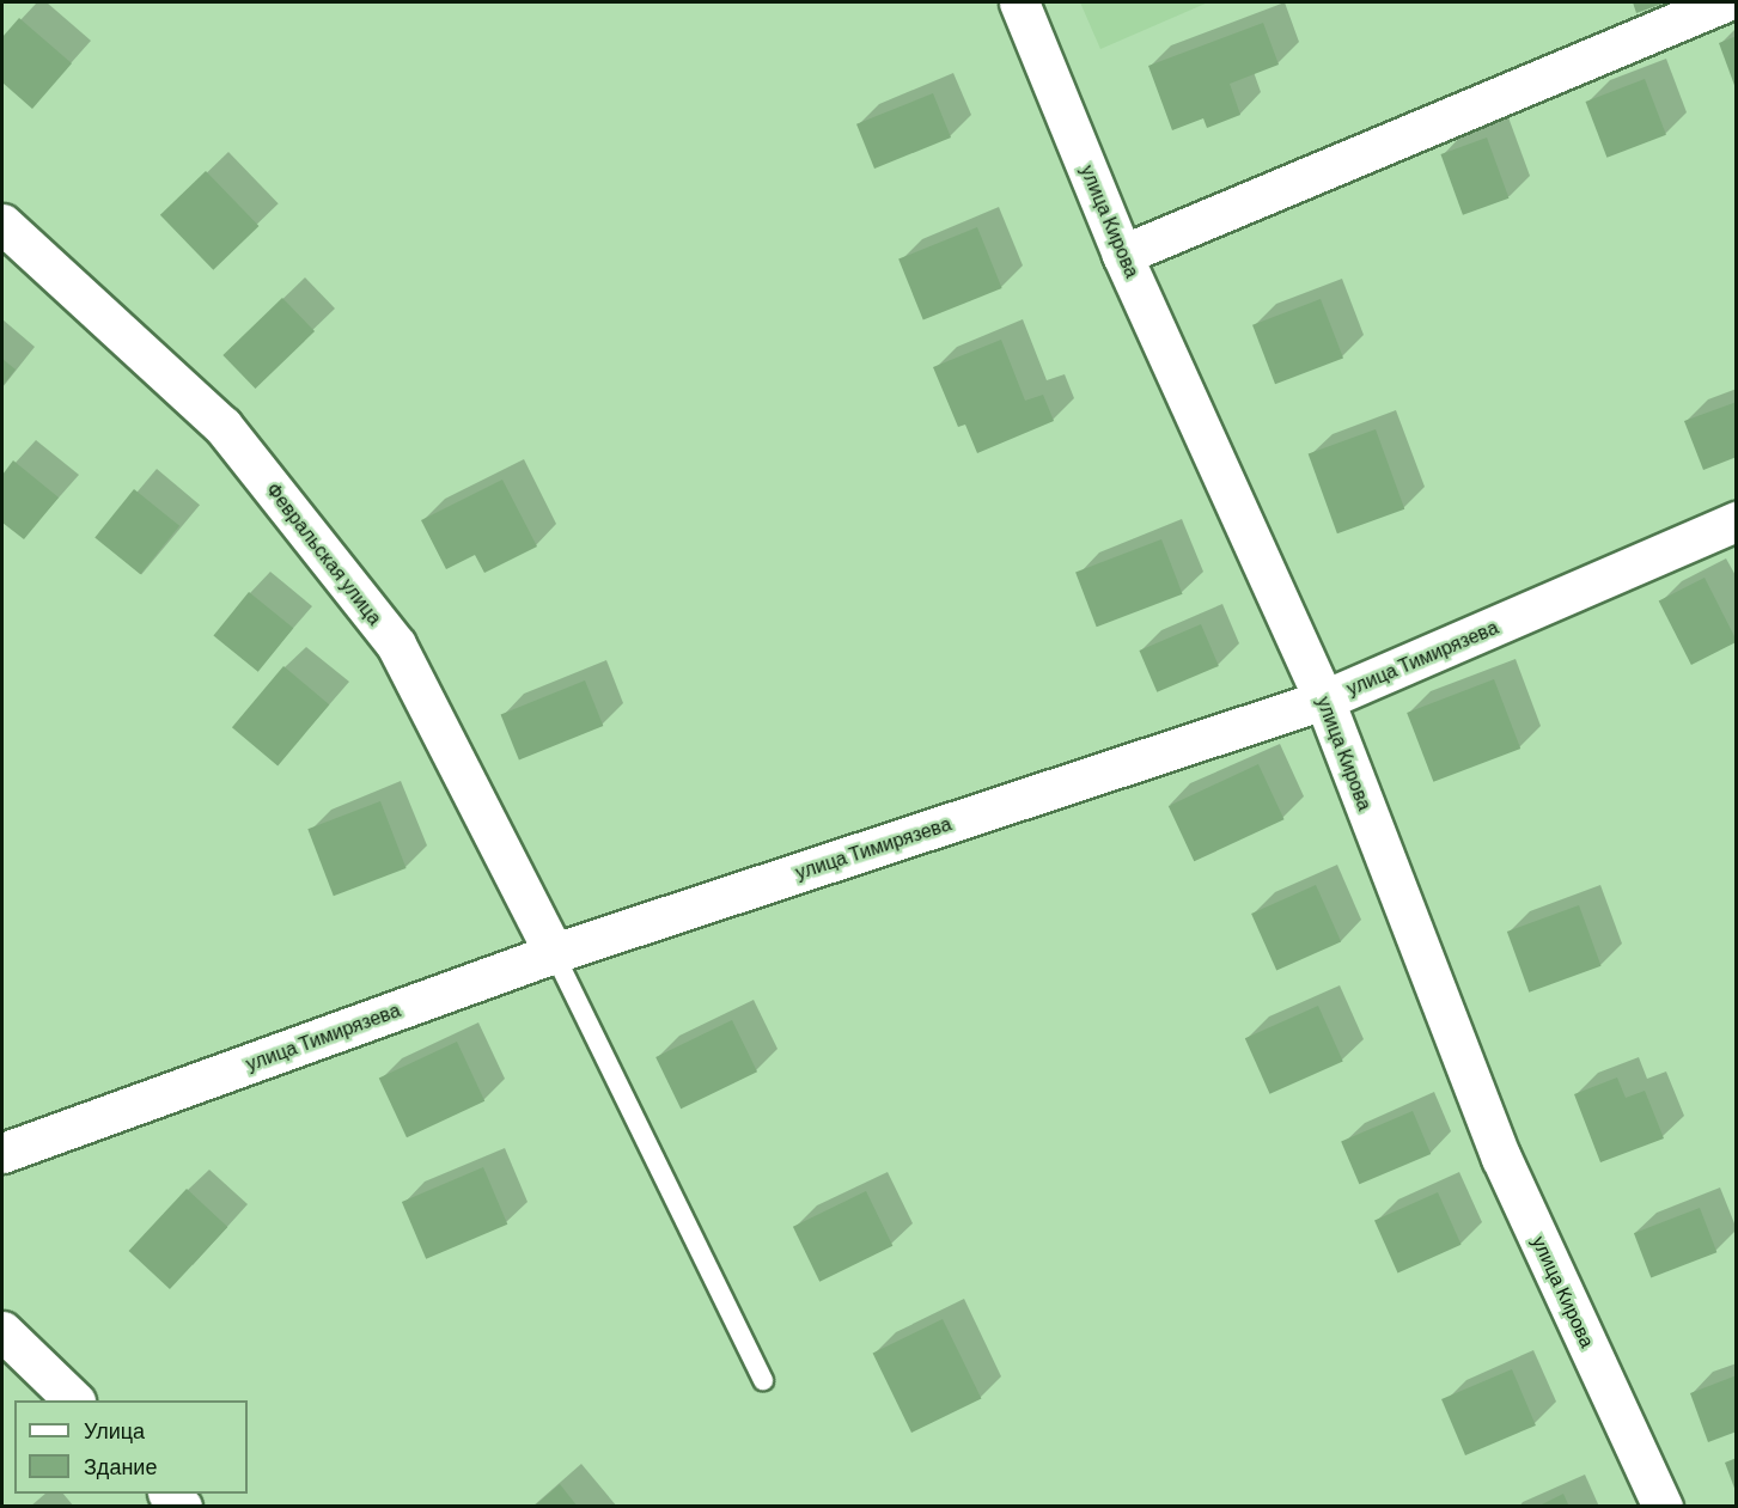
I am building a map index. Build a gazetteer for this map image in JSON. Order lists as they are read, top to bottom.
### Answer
{
  "streets": {
    "street": ["улица Кирова", "Февральская улица", "улица Тимирязева"]
  },
  "crossings": [
    ["улица Кирова", "улица Тимирязева"],
    ["Февральская улица", "улица Тимирязева"]
  ],
  "legend": ["Улица", "Здание"]
}
